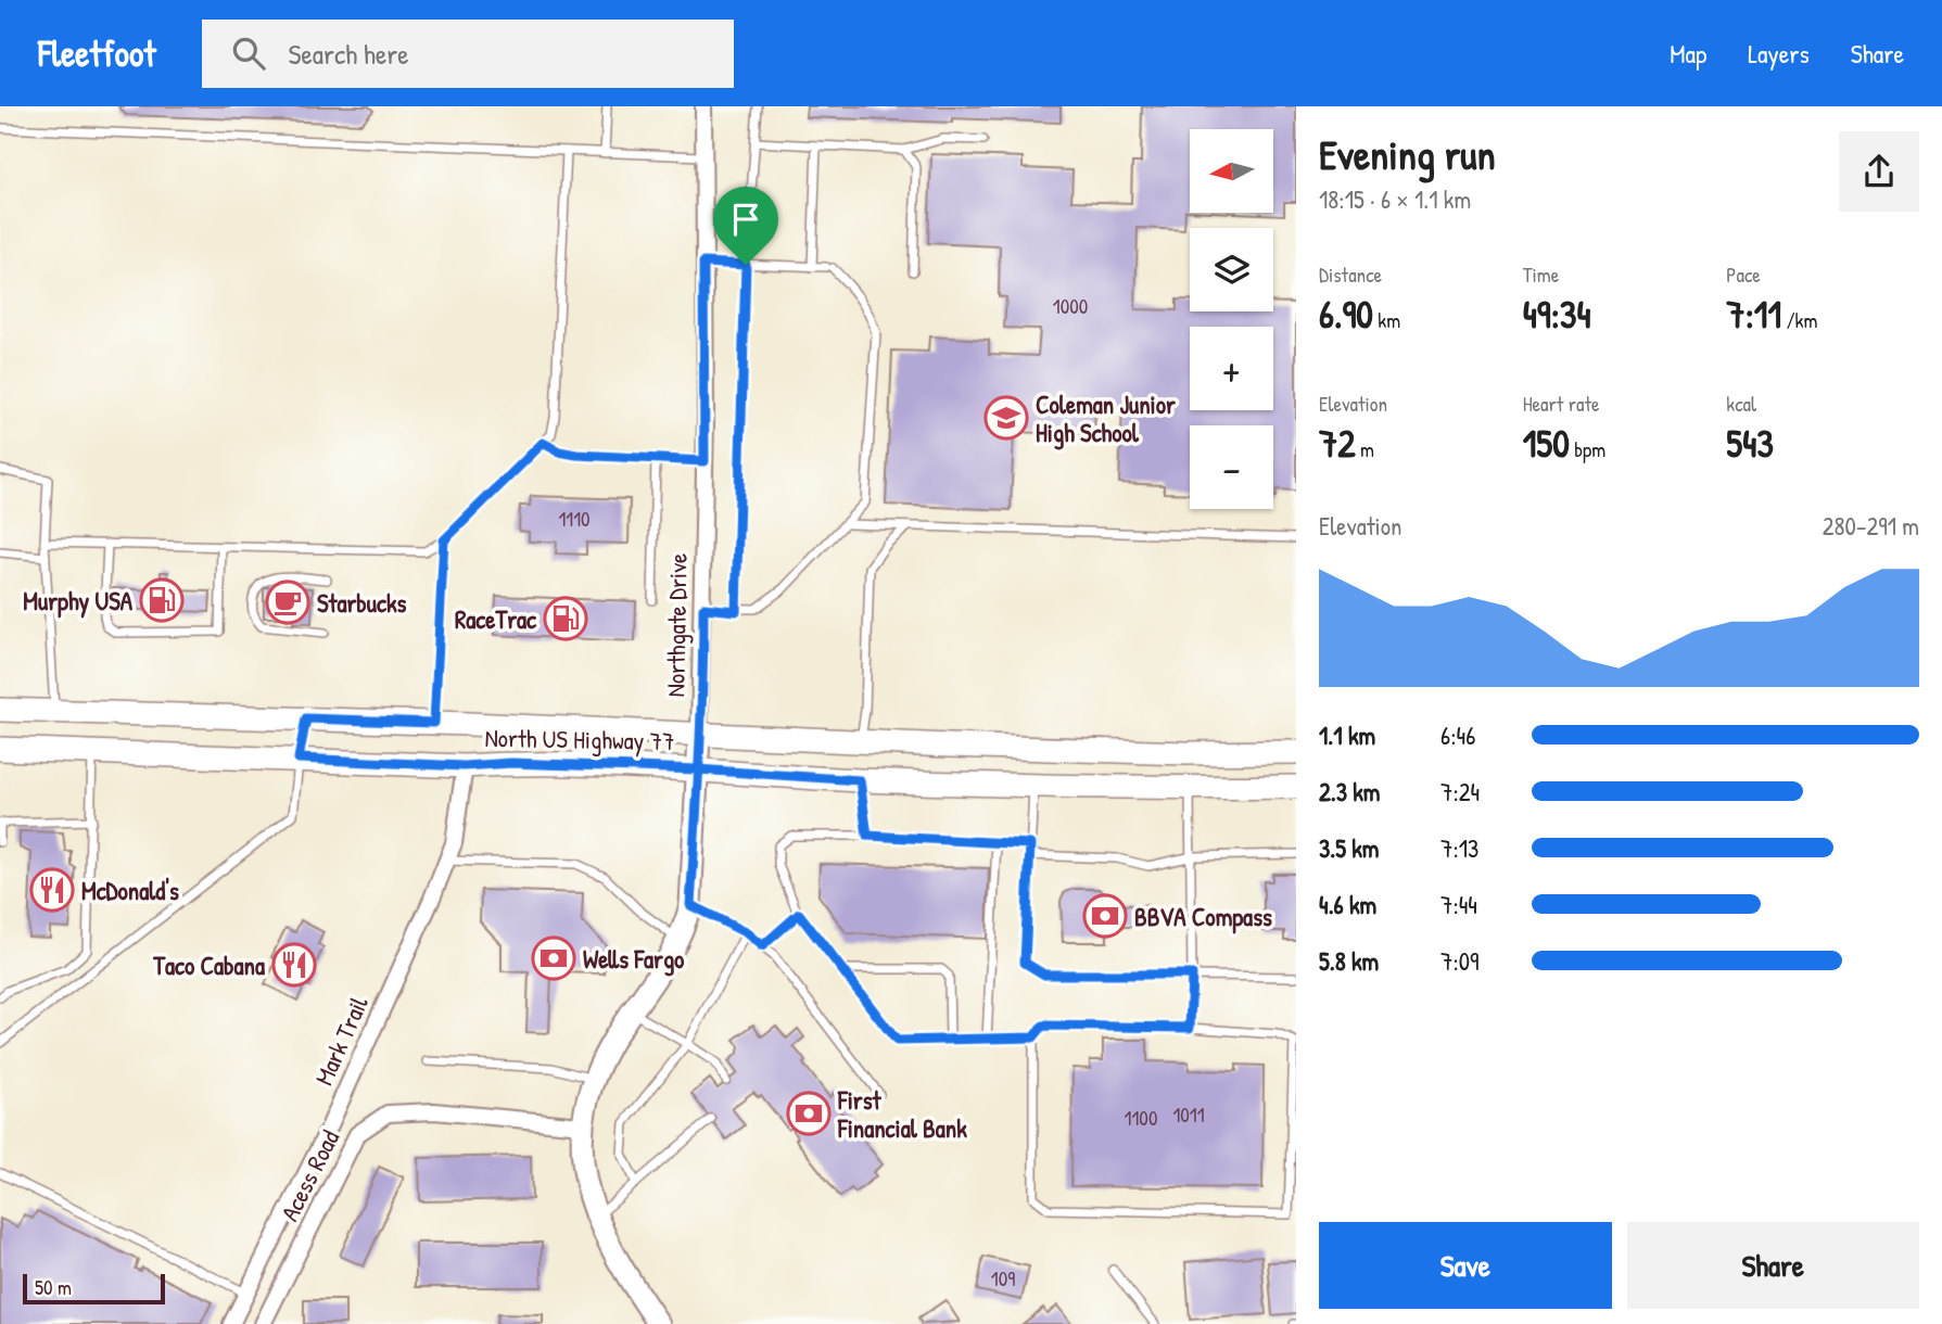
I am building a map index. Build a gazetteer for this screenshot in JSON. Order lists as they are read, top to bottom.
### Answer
{
  "streets": {
    "main road": ["North US Highway 77"],
    "street": ["Northgate Drive", "Mark Trail", "Acess Road"]
  },
  "crossings": [
    ["Northgate Drive", "North US Highway 77"],
    ["Northgate Drive", "Acess Road"],
    ["North US Highway 77", "Mark Trail"]
  ],
  "places": {
    "school or university": ["Coleman Junior High School"],
    "fuel station": ["Murphy USA", "RaceTrac"],
    "cafe": ["Starbucks"],
    "restaurant": ["McDonald's", "Taco Cabana"],
    "bank": ["BBVA Compass", "Wells Fargo", "First Financial Bank"]
  },
  "house_numbers": [
    "1000",
    "1110",
    "1011",
    "1100",
    "109"
  ],
  "scale_bar": "50 m",
  "north": "left",
  "page": {
    "header": "Fleetfoot",
    "search": "Search here",
    "nav": ["Map", "Layers", "Share"],
    "heading": ["Evening run", "18:15 · 6 × 1.1 km"],
    "map_buttons": ["+", "−"],
    "stats": [
      ["Distance", "6.90 km"],
      ["Time", "49:34"],
      ["Pace", "7:11 /km"],
      ["Elevation", "72 m"],
      ["Heart rate", "150 bpm"],
      ["kcal", "543"]
    ],
    "chart": ["Elevation", "280–291 m"],
    "list": [
      {
        "name": "1.1 km",
        "note": "6:46"
      },
      {
        "name": "2.3 km",
        "note": "7:24"
      },
      {
        "name": "3.5 km",
        "note": "7:13"
      },
      {
        "name": "4.6 km",
        "note": "7:44"
      },
      {
        "name": "5.8 km",
        "note": "7:09"
      }
    ],
    "buttons": ["Save", "Share"],
    "scale": "50 m"
  }
}
